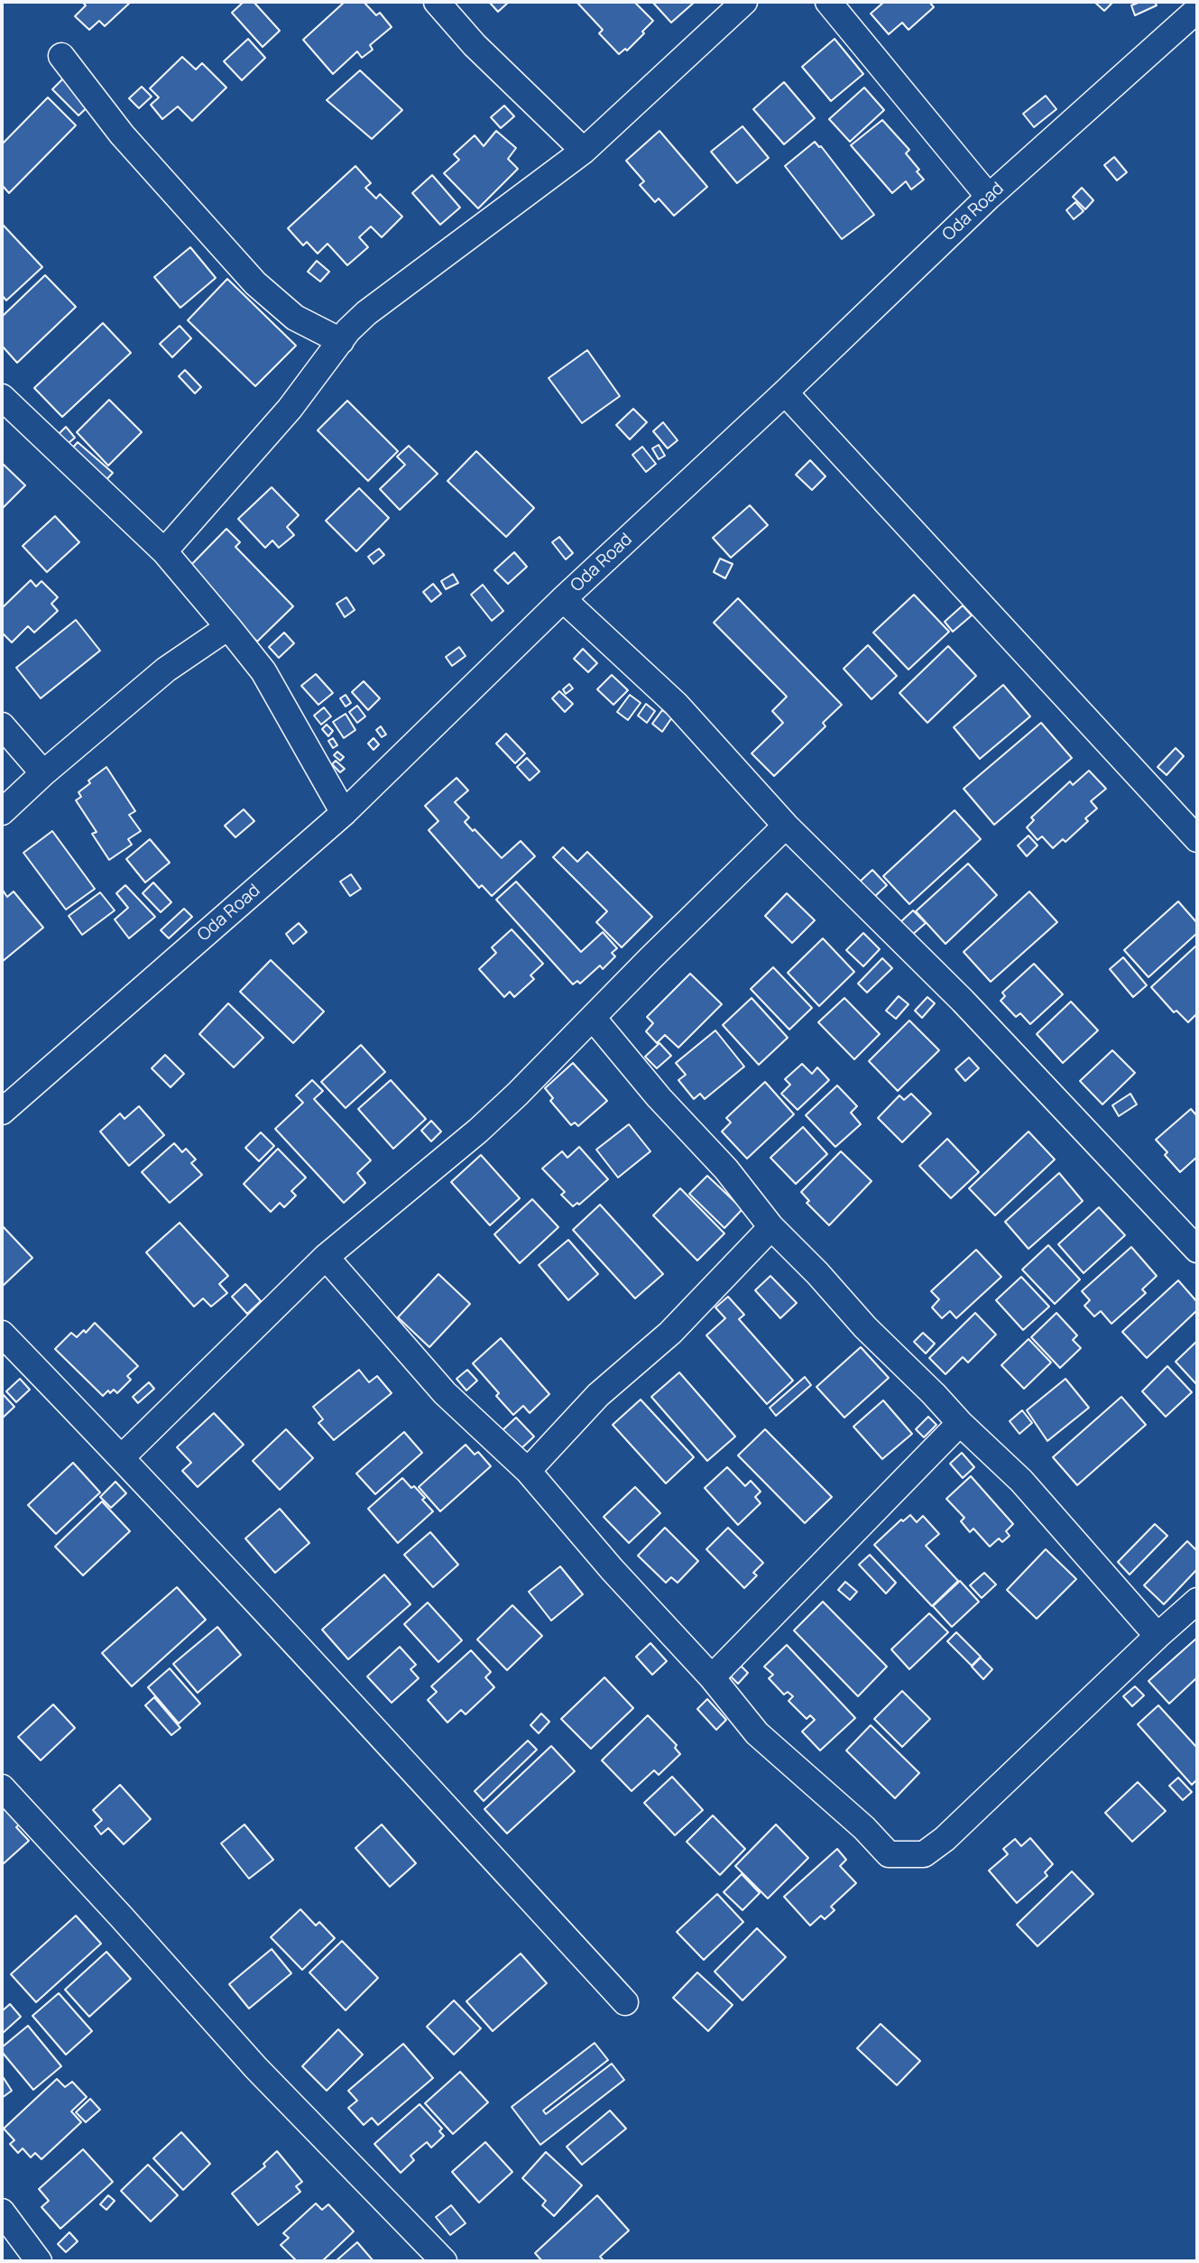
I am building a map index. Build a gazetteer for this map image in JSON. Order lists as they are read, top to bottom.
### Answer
{
  "streets": {
    "street": ["Oda Road"]
  }
}
